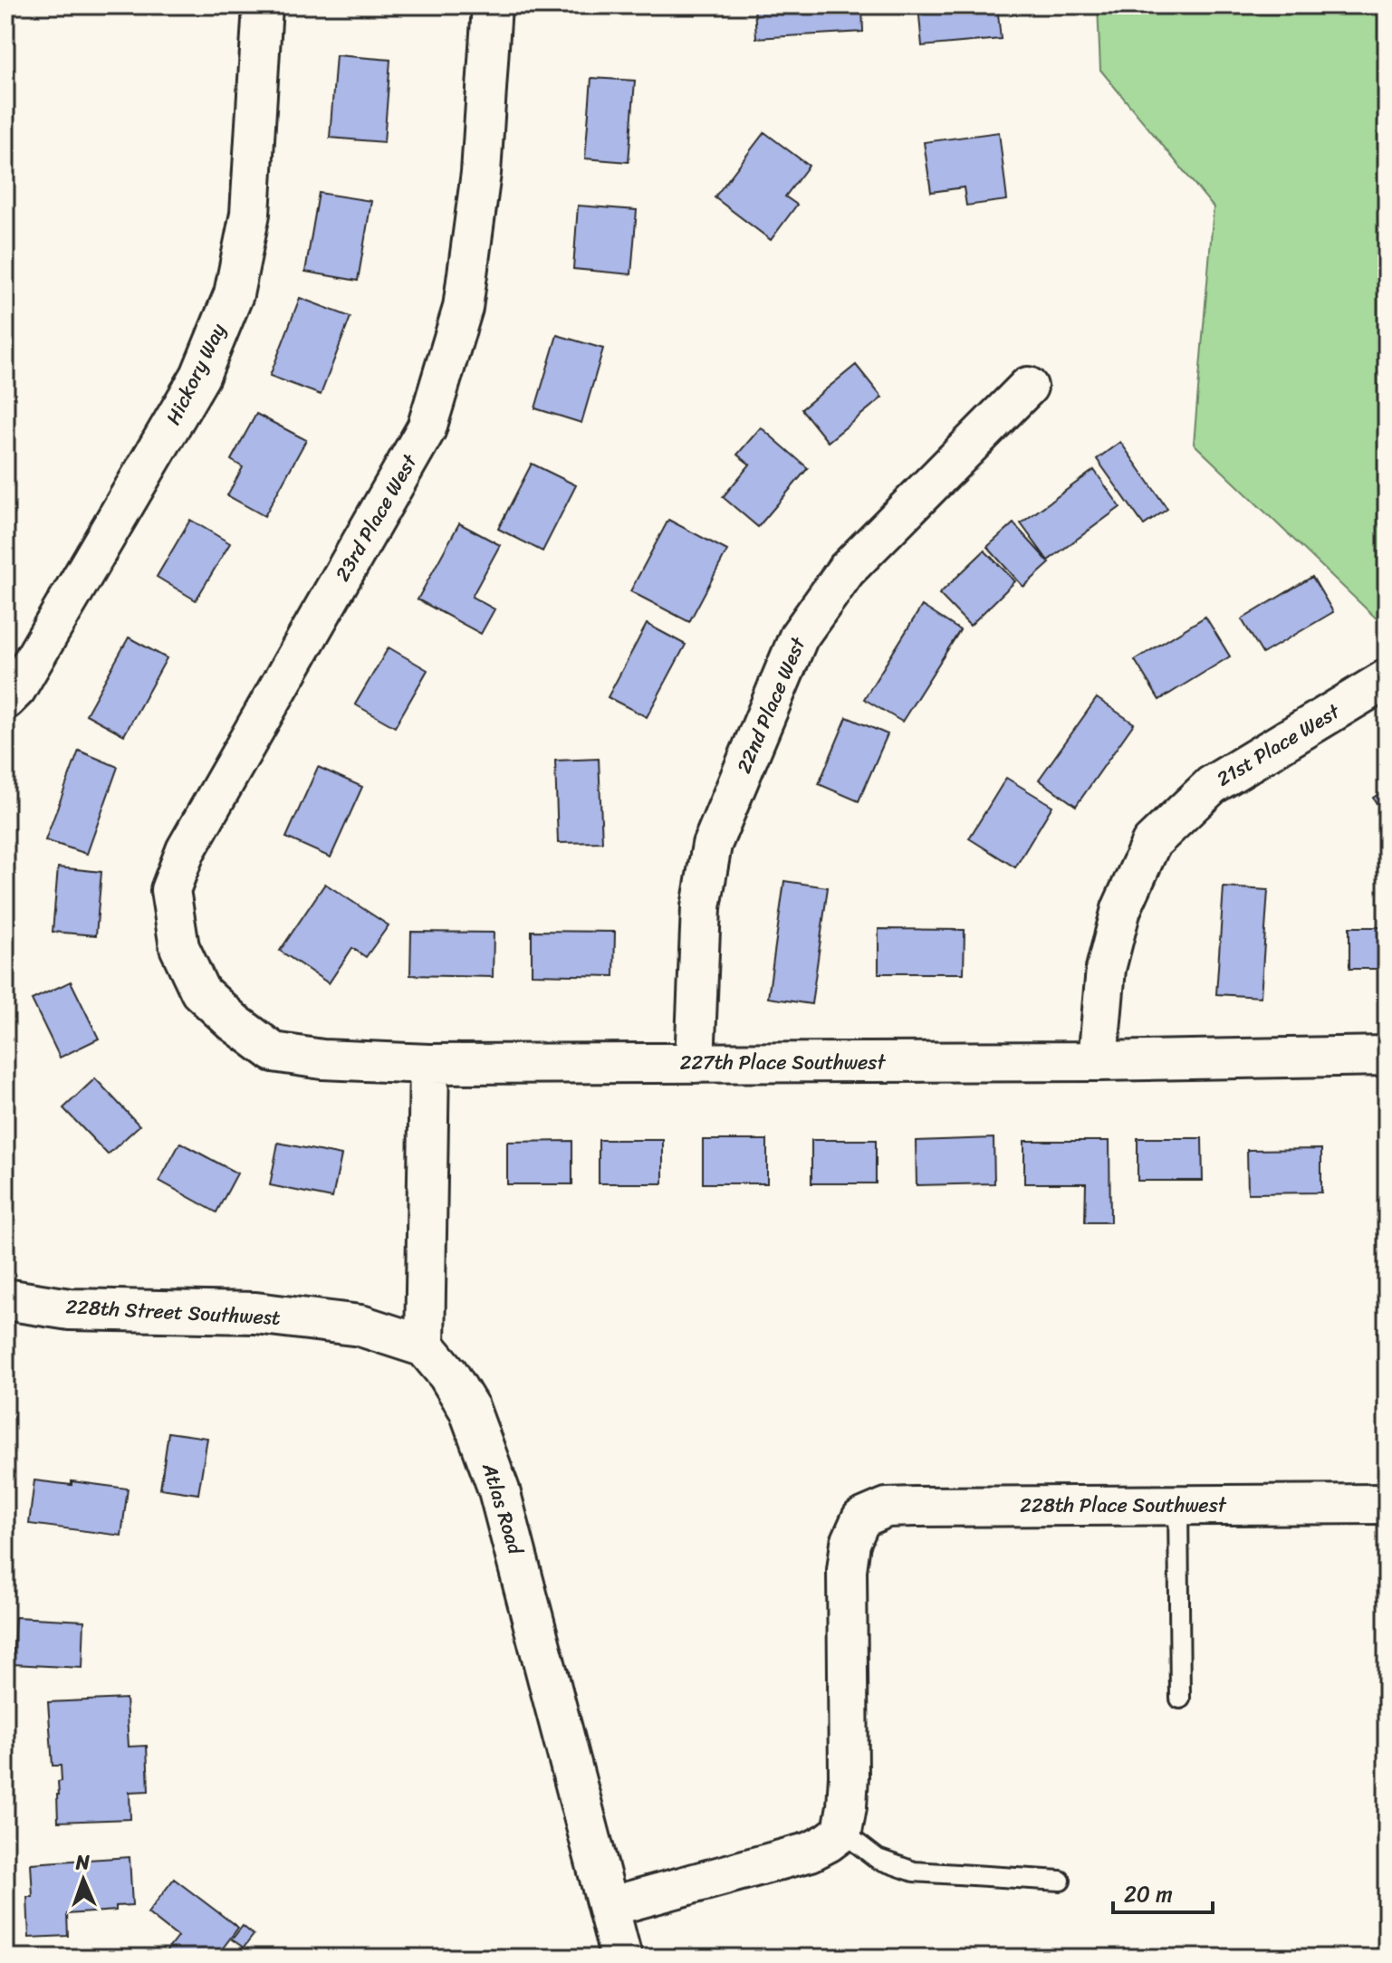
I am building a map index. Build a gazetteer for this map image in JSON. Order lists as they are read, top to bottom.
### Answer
{
  "streets": {
    "main road": ["228th Street Southwest", "Atlas Road"],
    "street": [
      "Hickory Way",
      "23rd Place West",
      "22nd Place West",
      "21st Place West",
      "227th Place Southwest",
      "228th Place Southwest"
    ]
  },
  "crossings": [
    ["23rd Place West", "227th Place Southwest"],
    ["22nd Place West", "227th Place Southwest"],
    ["21st Place West", "227th Place Southwest"],
    ["228th Street Southwest", "Atlas Road"]
  ],
  "scale_bar": "20 m",
  "north": "top"
}
